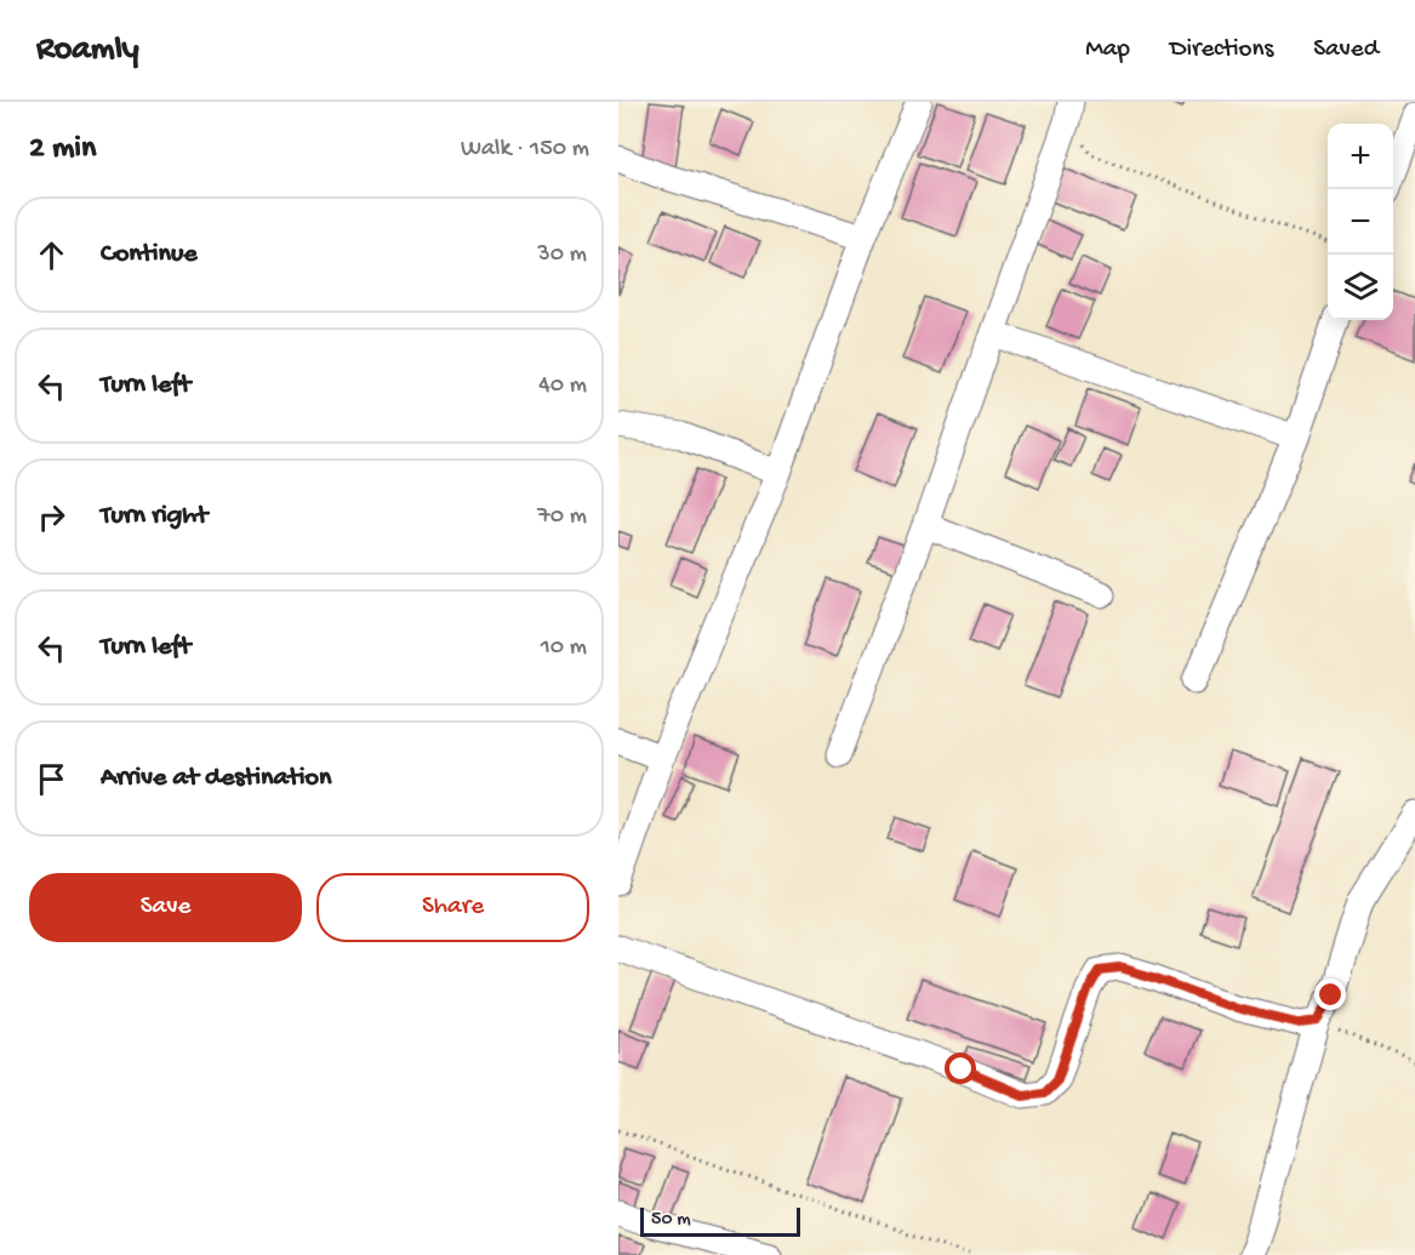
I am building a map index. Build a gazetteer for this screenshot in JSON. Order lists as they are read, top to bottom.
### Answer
{
  "scale_bar": "50 m",
  "page": {
    "header": "Roamly",
    "nav": ["Map", "Directions", "Saved"],
    "heading": ["2 min", "Walk · 150 m"],
    "map_buttons": ["+", "−"],
    "list": [
      ["Continue", "30 m"],
      ["Turn left", "40 m"],
      ["Turn right", "70 m"],
      ["Turn left", "10 m"],
      "Arrive at destination"
    ],
    "buttons": ["Save", "Share"],
    "scale": "50 m"
  }
}
